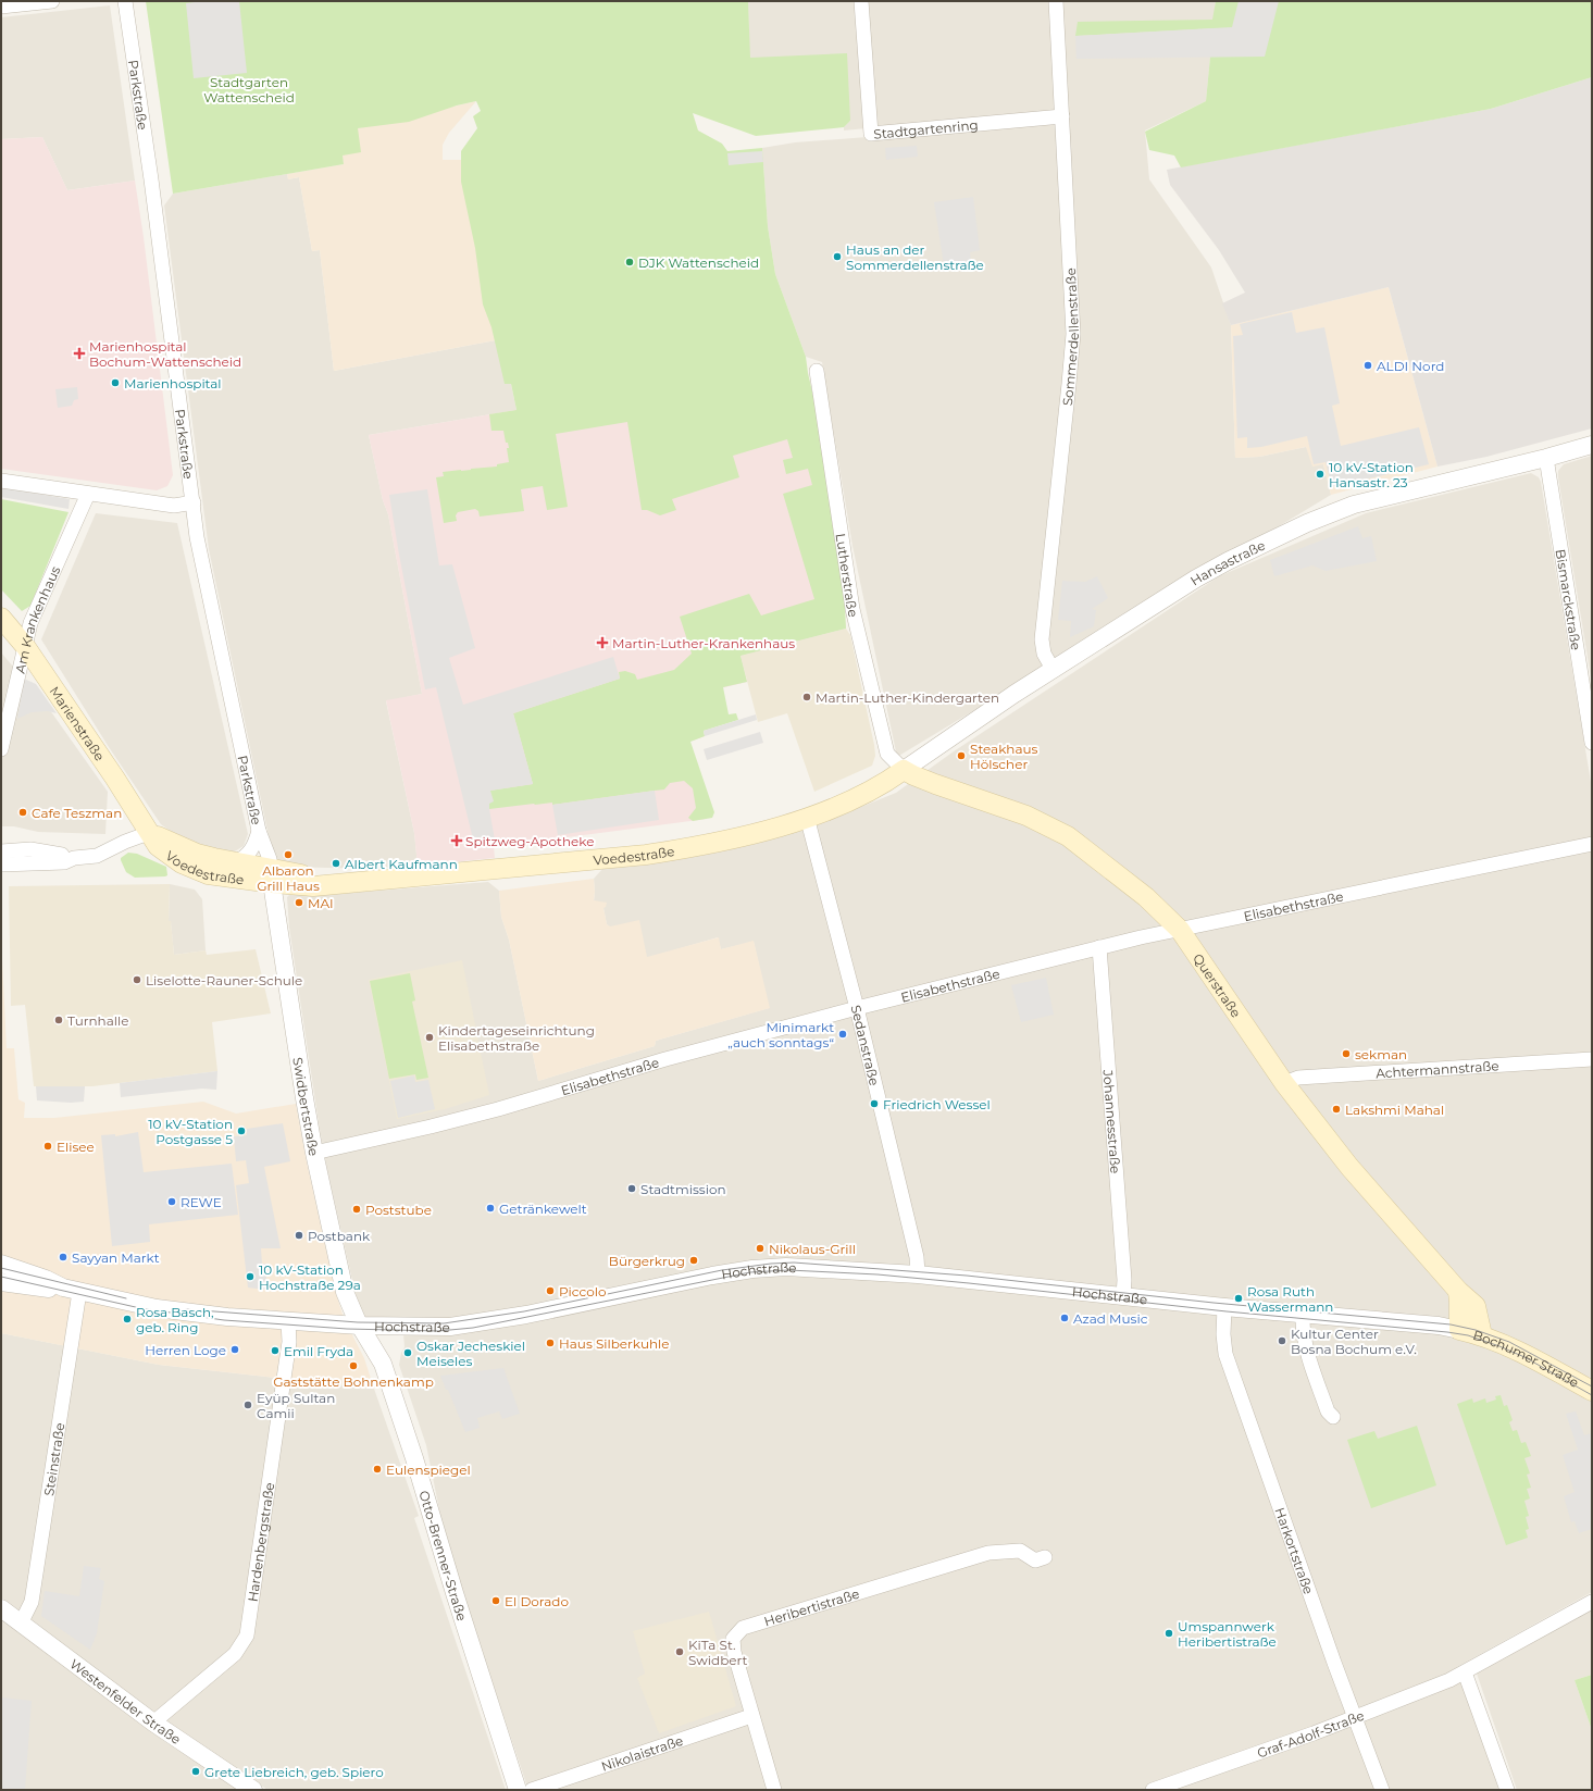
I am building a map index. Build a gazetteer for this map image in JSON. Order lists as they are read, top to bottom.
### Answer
{
  "streets": {
    "main road": [
      "Marienstraße",
      "Voedestraße",
      "Querstraße",
      "Bochumer Straße"
    ],
    "street": [
      "Parkstraße",
      "Stadtgartenring",
      "Sommerdellenstraße",
      "Hansastraße",
      "Lutherstraße",
      "Bismarckstraße",
      "Am Krankenhaus",
      "Elisabethstraße",
      "Sedanstraße",
      "Achtermannstraße",
      "Swidbertstraße",
      "Johannesstraße",
      "Hochstraße",
      "Steinstraße",
      "Hardenbergstraße",
      "Harkortstraße",
      "Otto-Brenner-Straße",
      "Heribertistraße",
      "Westenfelder Straße",
      "Graf-Adolf-Straße",
      "Nikolaistraße"
    ]
  },
  "crossings": [
    ["Parkstraße", "Voedestraße"],
    ["Parkstraße", "Swidbertstraße"],
    ["Stadtgartenring", "Sommerdellenstraße"],
    ["Sommerdellenstraße", "Hansastraße"],
    ["Hansastraße", "Lutherstraße"],
    ["Hansastraße", "Bismarckstraße"],
    ["Hansastraße", "Voedestraße"],
    ["Hansastraße", "Querstraße"],
    ["Lutherstraße", "Voedestraße"],
    ["Lutherstraße", "Querstraße"],
    ["Am Krankenhaus", "Marienstraße"],
    ["Marienstraße", "Voedestraße"],
    ["Voedestraße", "Querstraße"],
    ["Voedestraße", "Sedanstraße"],
    ["Voedestraße", "Swidbertstraße"],
    ["Elisabethstraße", "Querstraße"],
    ["Elisabethstraße", "Sedanstraße"],
    ["Elisabethstraße", "Swidbertstraße"],
    ["Elisabethstraße", "Johannesstraße"],
    ["Querstraße", "Achtermannstraße"],
    ["Querstraße", "Bochumer Straße"],
    ["Sedanstraße", "Hochstraße"],
    ["Swidbertstraße", "Hochstraße"],
    ["Swidbertstraße", "Otto-Brenner-Straße"],
    ["Johannesstraße", "Hochstraße"],
    ["Hochstraße", "Bochumer Straße"],
    ["Hochstraße", "Steinstraße"],
    ["Hochstraße", "Hardenbergstraße"],
    ["Hochstraße", "Harkortstraße"],
    ["Hochstraße", "Otto-Brenner-Straße"],
    ["Steinstraße", "Westenfelder Straße"],
    ["Hardenbergstraße", "Westenfelder Straße"],
    ["Harkortstraße", "Graf-Adolf-Straße"],
    ["Heribertistraße", "Nikolaistraße"]
  ],
  "parks": ["Stadtgarten Wattenscheid"],
  "places": {
    "other": [
      "Haus an der Sommerdellenstraße",
      "DJK Wattenscheid",
      "ALDI Nord",
      "Marienhospital",
      "10 kV-Station Hansastr. 23",
      "Martin-Luther-Kindergarten",
      "Steakhaus Hölscher",
      "Cafe Teszman",
      "Albaron Grill Haus",
      "Albert Kaufmann",
      "MAI",
      "Liselotte-Rauner-Schule",
      "Turnhalle",
      "Minimarkt „auch sonntags“",
      "Kindertageseinrichtung Elisabethstraße",
      "sekman",
      "Friedrich Wessel",
      "Lakshmi Mahal",
      "10 kV-Station Postgasse 5",
      "Elisee",
      "Stadtmission",
      "REWE",
      "Getränkewelt",
      "Poststube",
      "Postbank",
      "Nikolaus-Grill",
      "Sayyan Markt",
      "Bürgerkrug",
      "10 kV-Station Hochstraße 29a",
      "Piccolo",
      "Rosa Ruth Wassermann",
      "Azad Music",
      "Rosa Basch, geb. Ring",
      "Kultur Center Bosna Bochum e.V.",
      "Haus Silberkuhle",
      "Herren Loge",
      "Emil Fryda",
      "Oskar Jecheskiel Meiseles",
      "Gaststätte Bohnenkamp",
      "Eyüp Sultan Camii",
      "Eulenspiegel",
      "El Dorado",
      "Umspannwerk Heribertistraße",
      "KiTa St. Swidbert",
      "Grete Liebreich, geb. Spiero"
    ],
    "health": ["Marienhospital Bochum-Wattenscheid", "Martin-Luther-Krankenhaus", "Spitzweg-Apotheke"]
  }
}
